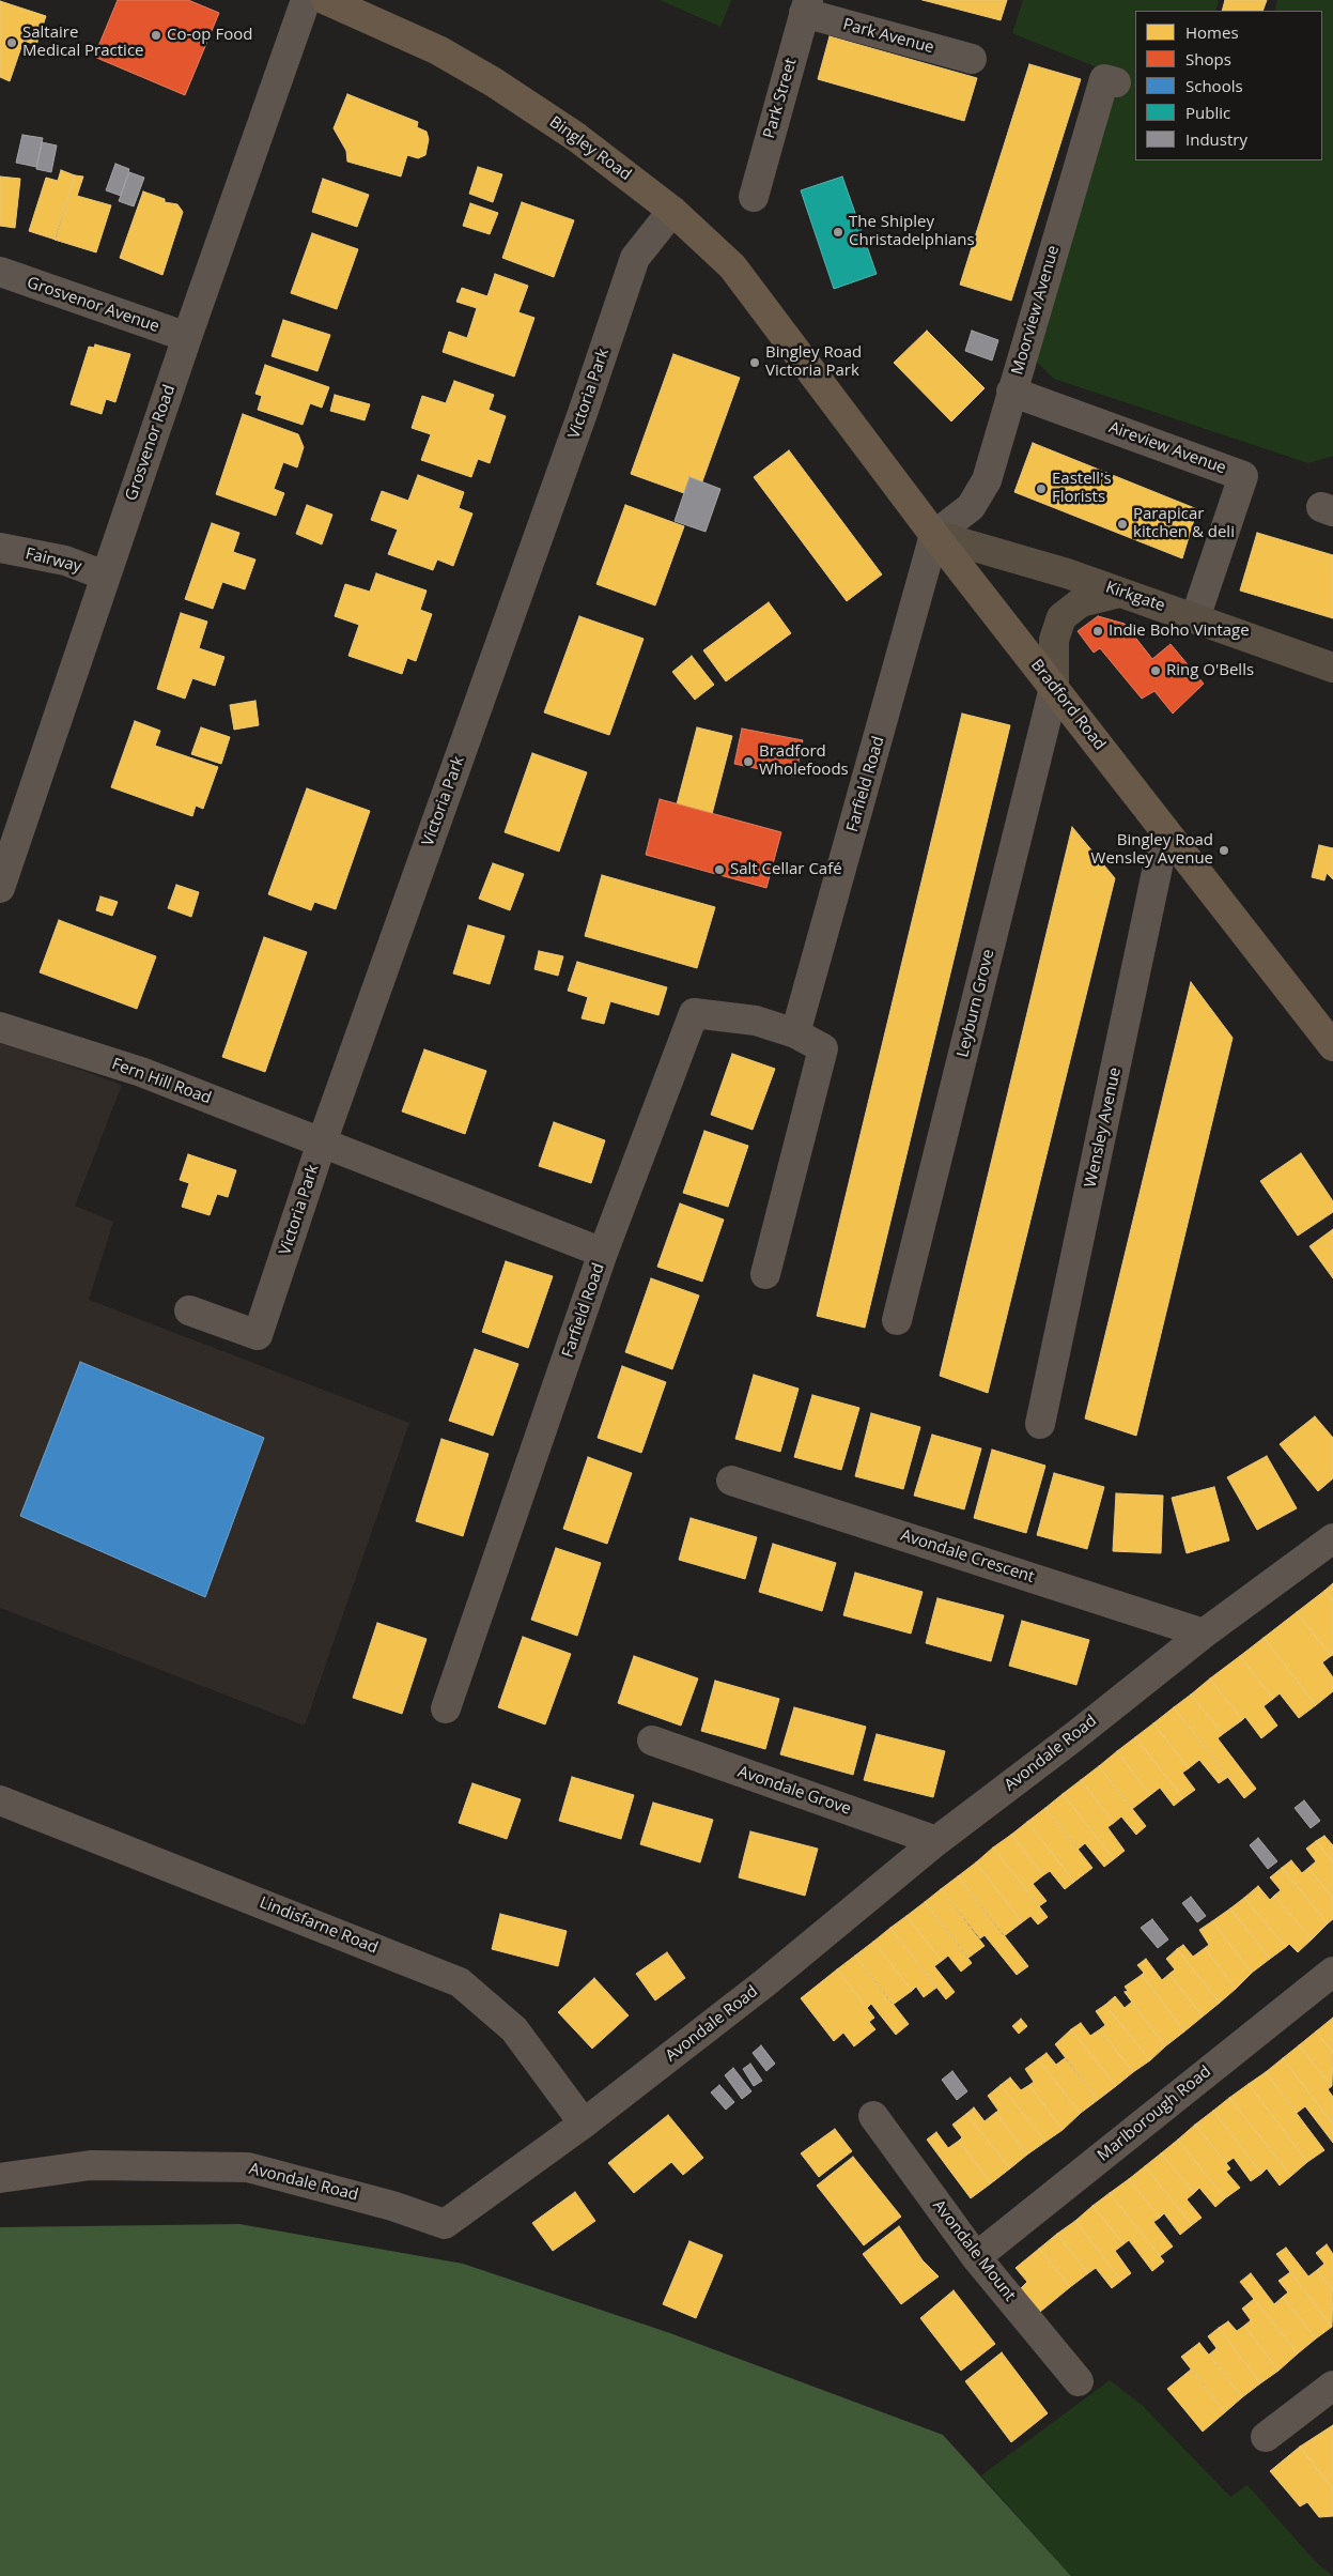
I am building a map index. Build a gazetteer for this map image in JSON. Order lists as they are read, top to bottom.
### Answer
{
  "streets": {
    "highway": ["Bingley Road", "Bradford Road"],
    "street": [
      "Park Avenue",
      "Park Street",
      "Grosvenor Avenue",
      "Moorview Avenue",
      "Victoria Park",
      "Grosvenor Road",
      "Aireview Avenue",
      "Fairway",
      "Kirkgate",
      "Farfield Road",
      "Leyburn Grove",
      "Fern Hill Road",
      "Wensley Avenue",
      "Avondale Crescent",
      "Avondale Road",
      "Avondale Grove",
      "Lindisfarne Road",
      "Marlborough Road",
      "Avondale Mount"
    ]
  },
  "crossings": [
    ["Park Avenue", "Park Street"],
    ["Bingley Road", "Victoria Park"],
    ["Bingley Road", "Bradford Road"],
    ["Grosvenor Avenue", "Grosvenor Road"],
    ["Moorview Avenue", "Aireview Avenue"],
    ["Moorview Avenue", "Kirkgate"],
    ["Moorview Avenue", "Bradford Road"],
    ["Moorview Avenue", "Farfield Road"],
    ["Victoria Park", "Fern Hill Road"],
    ["Grosvenor Road", "Fairway"],
    ["Aireview Avenue", "Kirkgate"],
    ["Kirkgate", "Bradford Road"],
    ["Kirkgate", "Farfield Road"],
    ["Bradford Road", "Farfield Road"],
    ["Bradford Road", "Leyburn Grove"],
    ["Bradford Road", "Wensley Avenue"],
    ["Farfield Road", "Fern Hill Road"],
    ["Avondale Crescent", "Avondale Road"],
    ["Avondale Road", "Avondale Grove"],
    ["Avondale Road", "Lindisfarne Road"],
    ["Marlborough Road", "Avondale Mount"]
  ],
  "places": [
    "Co-op Food",
    "Saltaire Medical Practice",
    "The Shipley Christadelphians",
    "Bingley Road Victoria Park",
    "Eastell's Florists",
    "Parapicar kitchen & deli",
    "Indie Boho Vintage",
    "Ring O'Bells",
    "Bradford Wholefoods",
    "Bingley Road Wensley Avenue",
    "Salt Cellar Café"
  ],
  "legend": [
    "Homes",
    "Shops",
    "Schools",
    "Public",
    "Industry"
  ]
}
